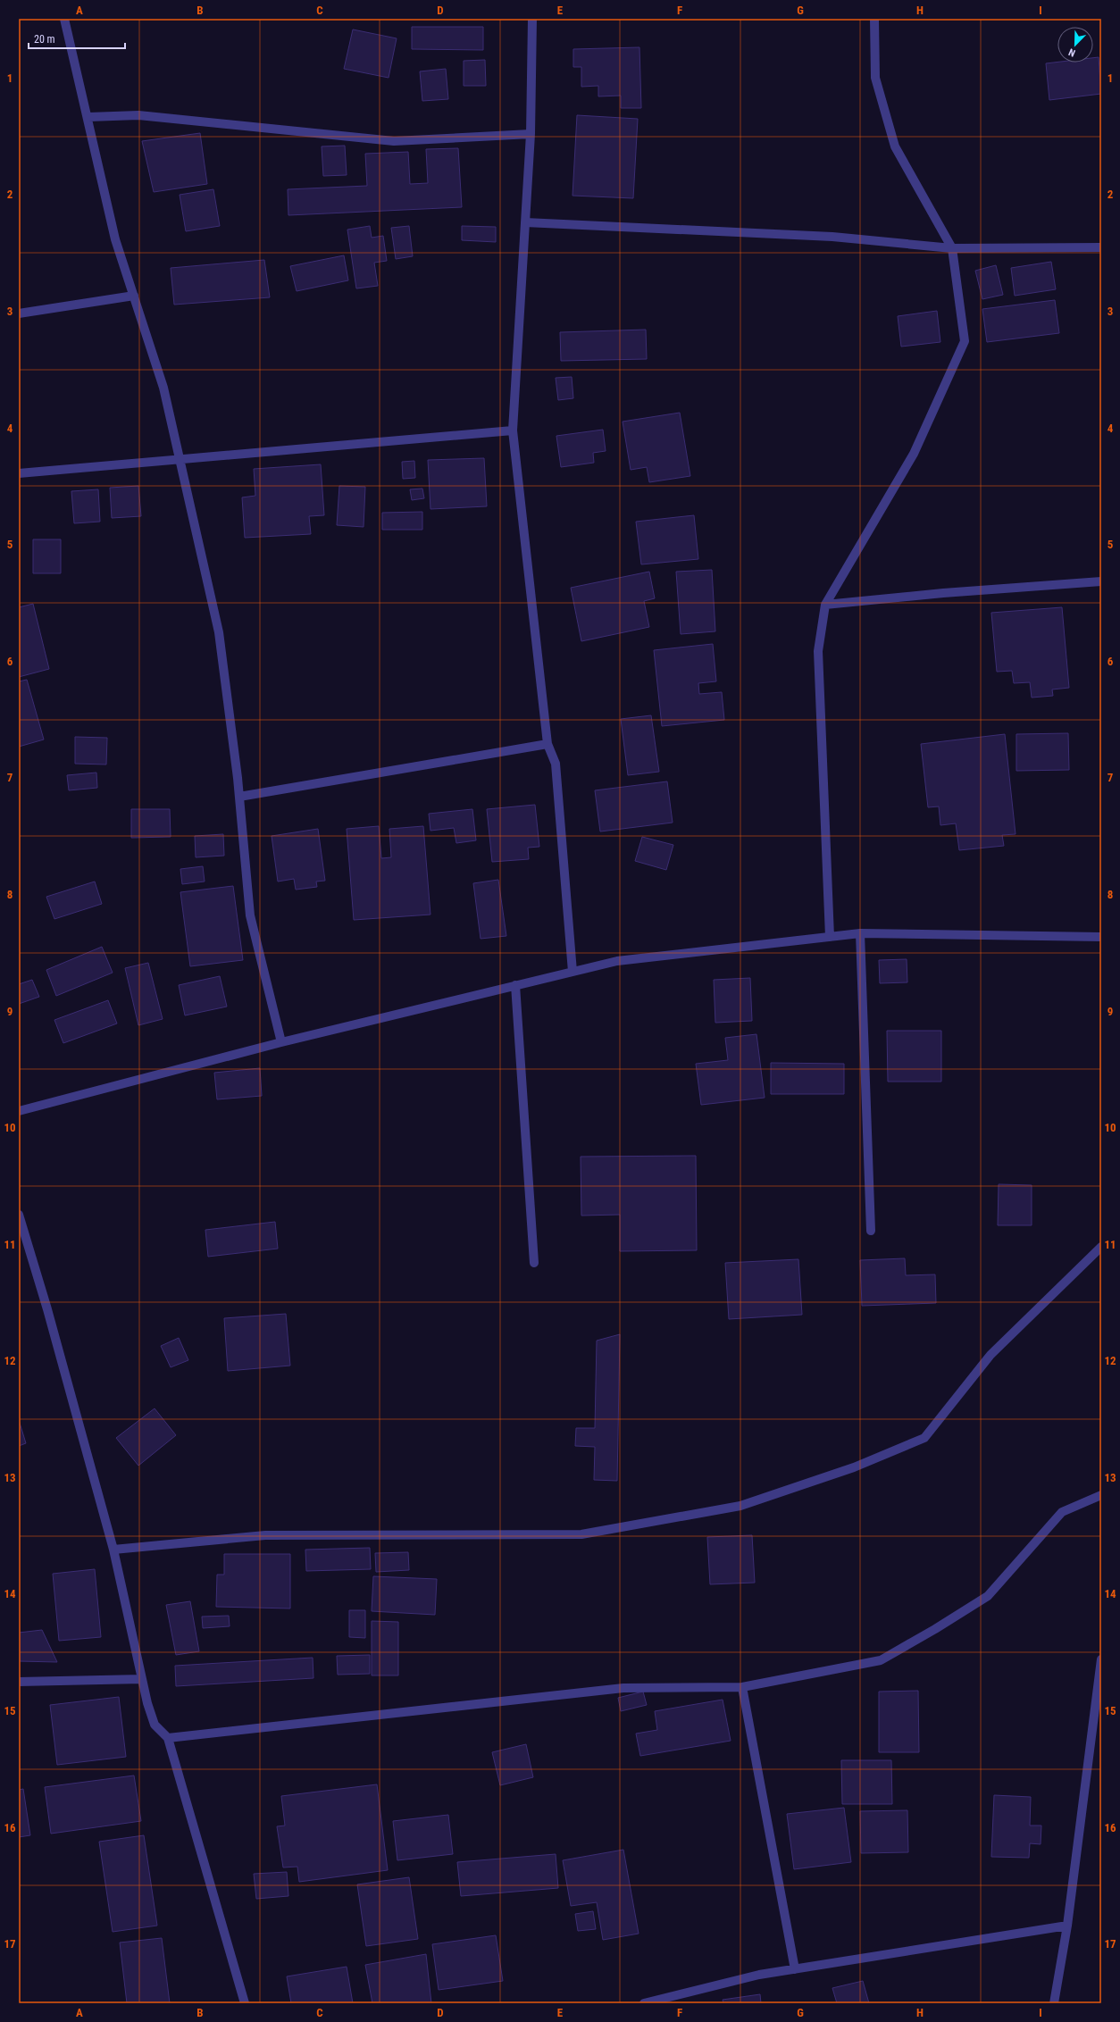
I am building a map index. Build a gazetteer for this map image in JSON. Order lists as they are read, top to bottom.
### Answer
{
  "scale_bar": "20 m",
  "north": "bottom left",
  "grid": {
    "columns": [
      "A",
      "B",
      "C",
      "D",
      "E",
      "F",
      "G",
      "H",
      "I"
    ],
    "rows": [
      "1",
      "2",
      "3",
      "4",
      "5",
      "6",
      "7",
      "8",
      "9",
      "10",
      "11",
      "12",
      "13",
      "14",
      "15",
      "16",
      "17"
    ]
  }
}
